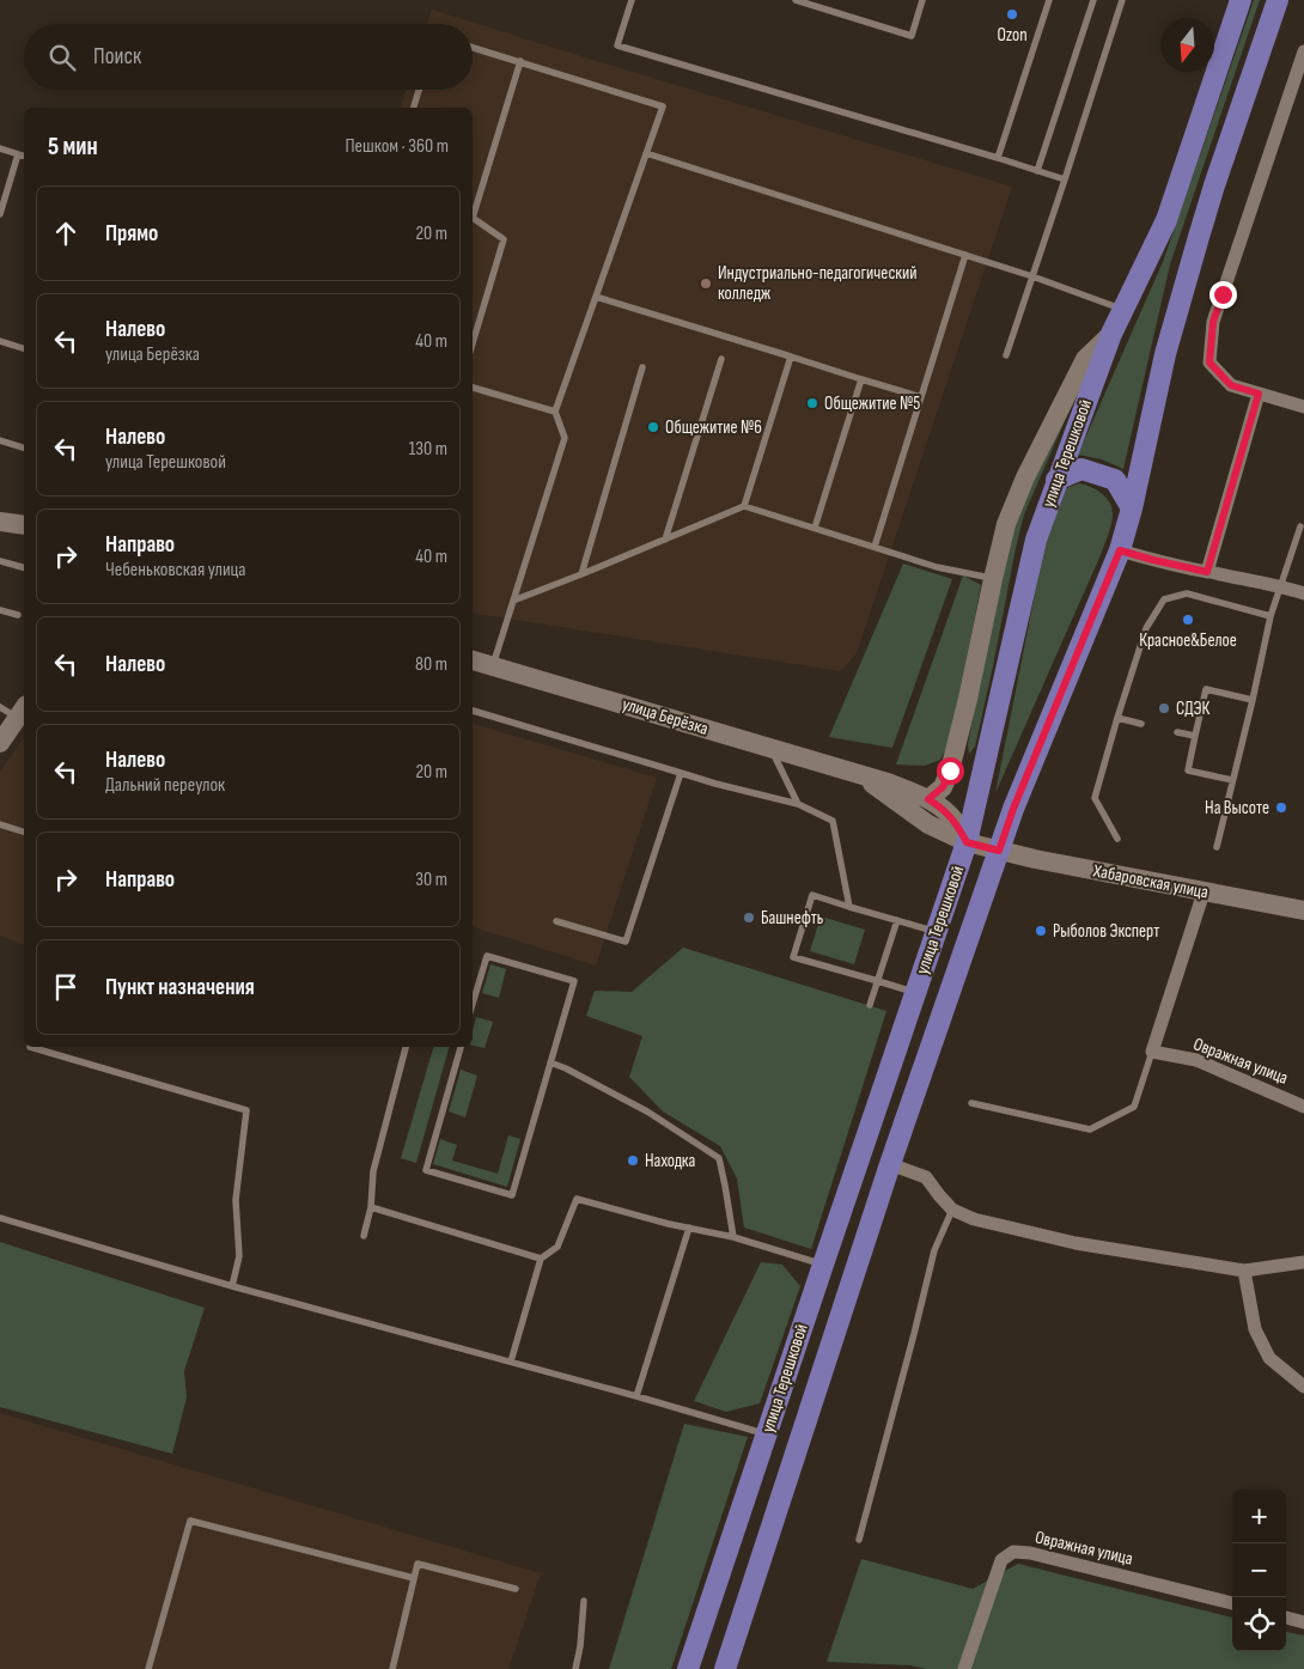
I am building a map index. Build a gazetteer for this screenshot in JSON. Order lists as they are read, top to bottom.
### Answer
{
  "streets": {
    "main road": ["улица Терешковой", "улица Берёзка", "Хабаровская улица"],
    "street": ["Овражная улица"]
  },
  "crossings": [
    ["улица Терешковой", "улица Берёзка"],
    ["улица Терешковой", "Хабаровская улица"],
    ["улица Берёзка", "Хабаровская улица"]
  ],
  "places": [
    "Ozon",
    "Индустриально-педагогический колледж",
    "Общежитие №5",
    "Общежитие №6",
    "Красное&Белое",
    "СДЭК",
    "На Высоте",
    "Башнефть",
    "Рыболов Эксперт",
    "Находка"
  ],
  "north": "bottom",
  "page": {
    "search": "Поиск",
    "heading": ["5 мин", "Пешком · 360 m"],
    "list": [
      ["Прямо", "20 m"],
      ["Налево", "улица Берёзка", "40 m"],
      ["Налево", "улица Терешковой", "130 m"],
      ["Направо", "Чебеньковская улица", "40 m"],
      ["Налево", "80 m"],
      ["Налево", "Дальний переулок", "20 m"],
      ["Направо", "30 m"],
      "Пункт назначения"
    ],
    "map_buttons": ["+", "−"]
  }
}
